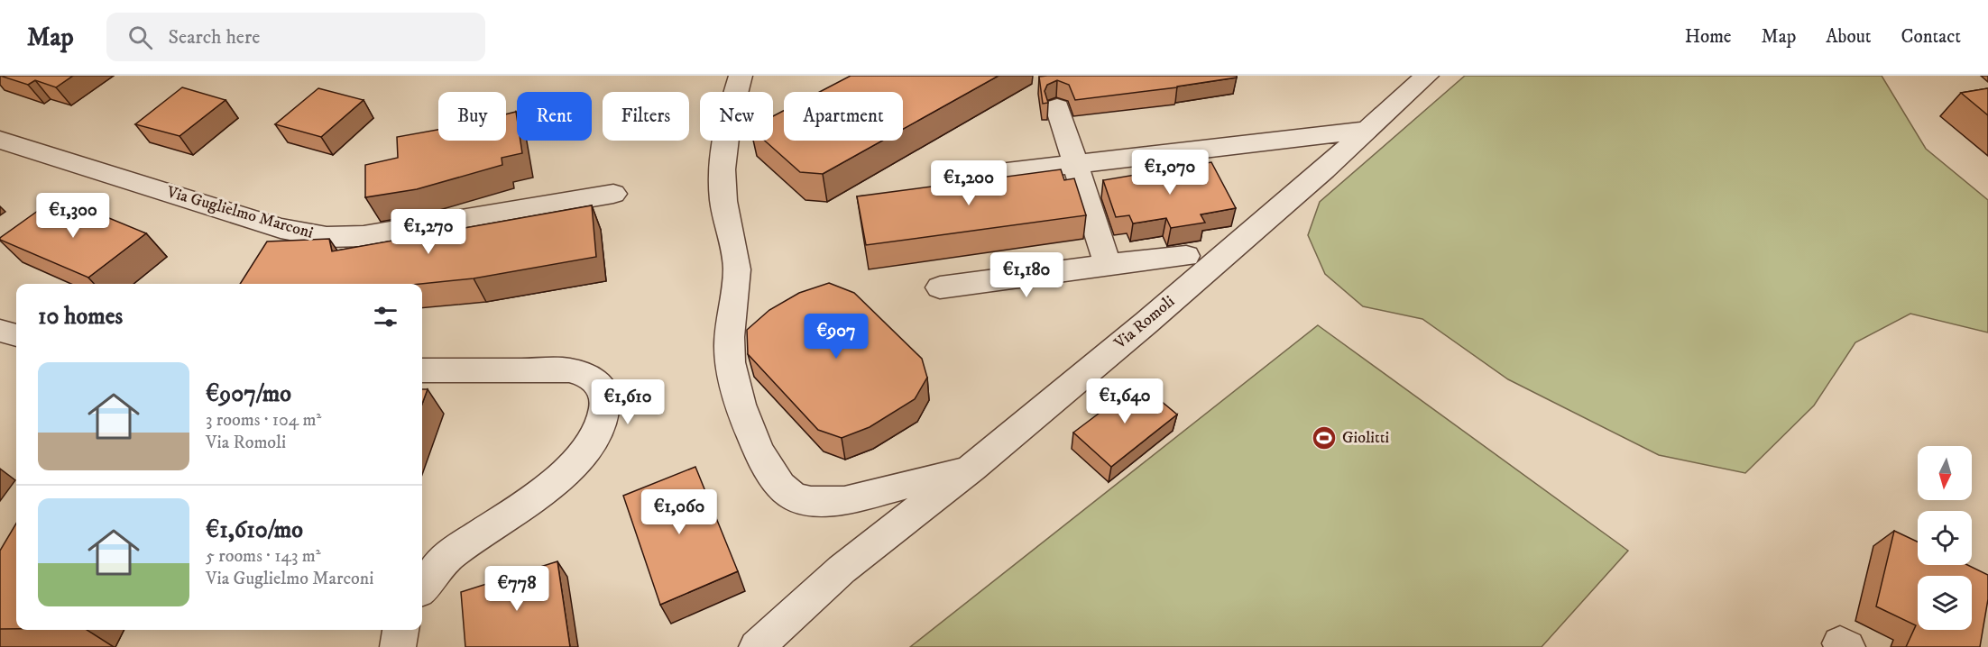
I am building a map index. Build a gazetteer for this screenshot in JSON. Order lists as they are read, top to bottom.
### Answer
{
  "streets": {
    "street": ["Via Guglielmo Marconi", "Via Romoli"]
  },
  "places": {
    "sports": ["Giolitti"]
  },
  "north": "bottom",
  "page": {
    "header": "Map",
    "search": "Search here",
    "nav": [
      "Home",
      "Map",
      "About",
      "Contact"
    ],
    "chip": [
      "Buy",
      "Rent",
      "Filters",
      "New",
      "Apartment"
    ],
    "price": [
      "€1,070",
      "€1,200",
      "€1,300",
      "€1,270",
      "€1,180",
      "€907",
      "€1,640",
      "€1,610",
      "€1,060",
      "€778"
    ],
    "heading": "10 homes",
    "list": [
      {
        "name": "€907/mo",
        "note": "3 rooms · 104 m² · Via Romoli"
      },
      {
        "name": "€1,610/mo",
        "note": "5 rooms · 143 m² · Via Guglielmo Marconi"
      }
    ]
  }
}
